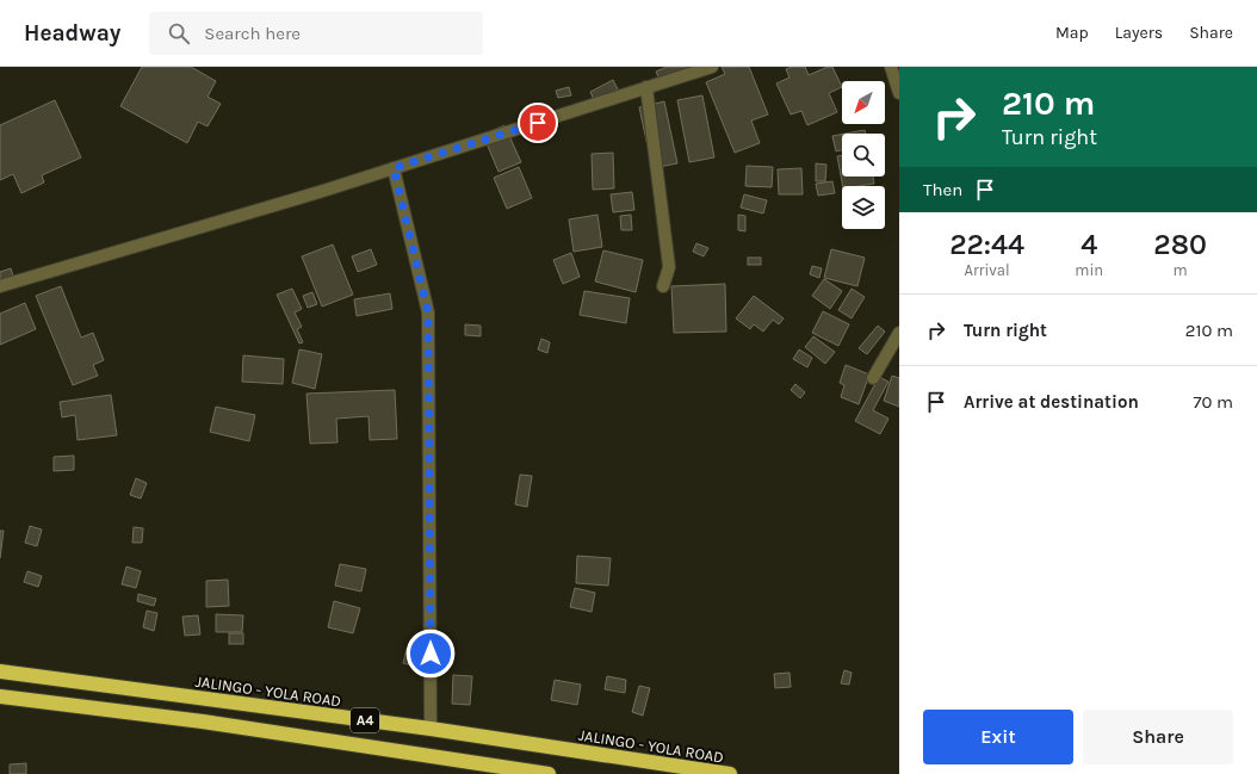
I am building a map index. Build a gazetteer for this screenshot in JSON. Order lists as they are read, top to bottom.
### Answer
{
  "streets": {
    "highway": ["JALINGO - YOLA ROAD", "A4"]
  },
  "north": "bottom left",
  "page": {
    "header": "Headway",
    "search": "Search here",
    "nav": ["Map", "Layers", "Share"],
    "turn": ["210 m", "Turn right"],
    "then": "Then",
    "eta": [
      "22:44",
      "Arrival",
      "4",
      "min",
      "280",
      "m"
    ],
    "list": [
      {
        "name": "Turn right",
        "value": "210 m"
      },
      {
        "name": "Arrive at destination",
        "value": "70 m"
      }
    ],
    "buttons": ["Exit", "Share"]
  }
}
